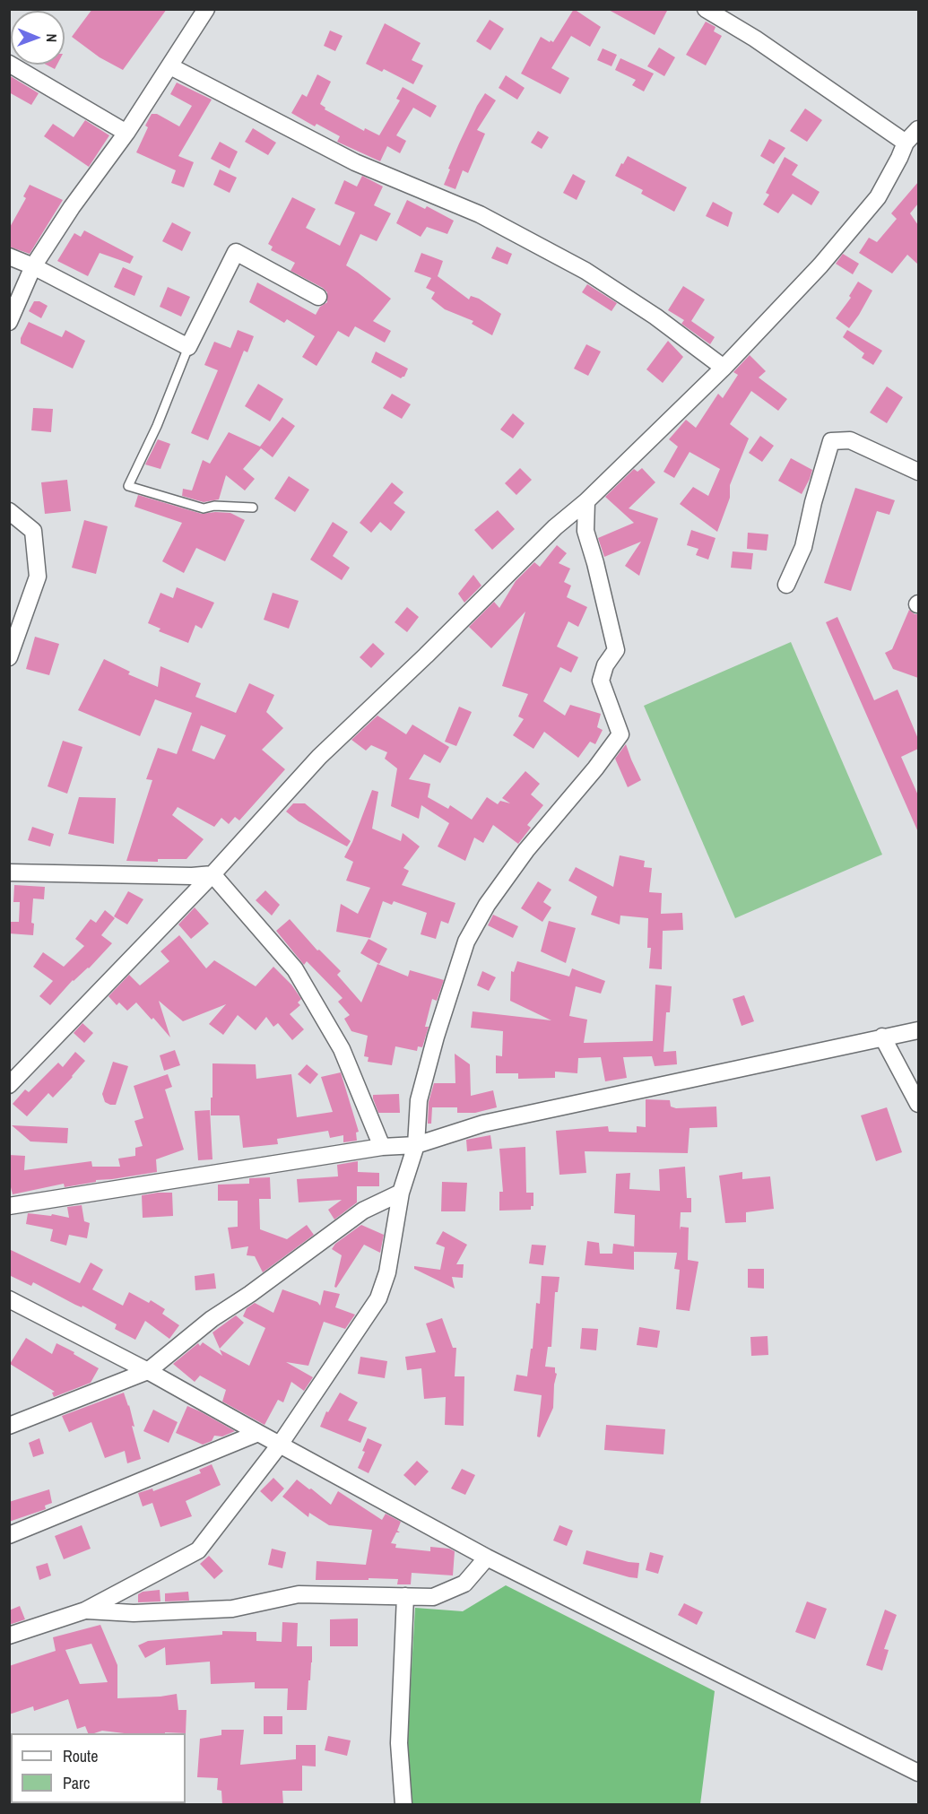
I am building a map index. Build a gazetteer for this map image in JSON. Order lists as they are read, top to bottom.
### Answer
{
  "legend": ["Route", "Parc"],
  "north": "right"
}
